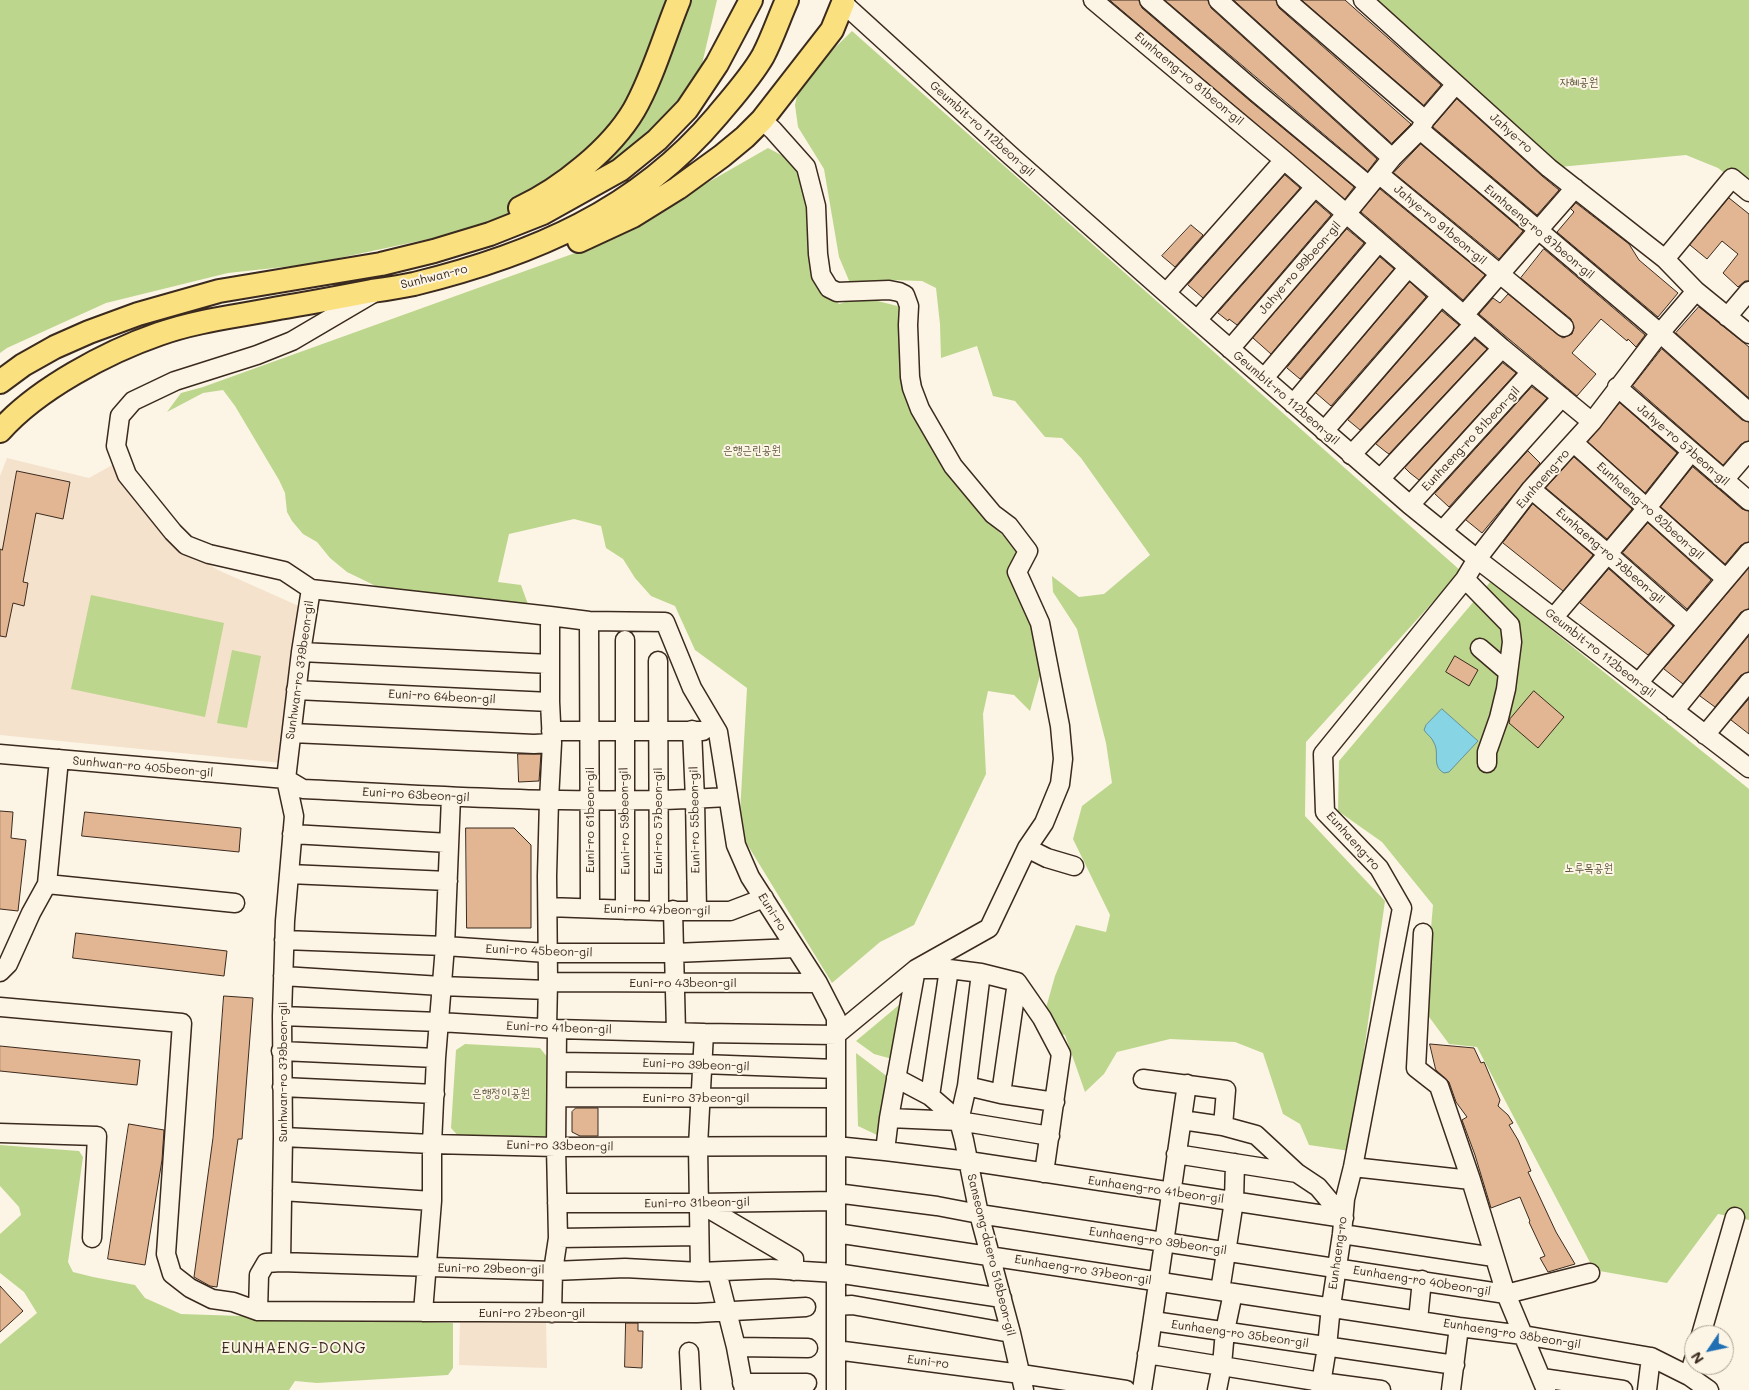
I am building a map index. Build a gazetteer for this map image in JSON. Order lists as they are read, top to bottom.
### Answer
{
  "streets": {
    "main road": ["Sunhwan-ro"],
    "street": [
      "Eunhaeng-ro 81beon-gil",
      "Geumbit-ro 112beon-gil",
      "Jahye-ro",
      "Jahye-ro 91beon-gil",
      "Eunhaeng-ro 87beon-gil",
      "Jahye-ro 99beon-gil",
      "Jahye-ro 57beon-gil",
      "Eunhaeng-ro",
      "Eunhaeng-ro 82beon-gil",
      "Eunhaeng-ro 78beon-gil",
      "Sunhwan-ro 379beon-gil",
      "Euni-ro 64beon-gil",
      "Sunhwan-ro 405beon-gil",
      "Euni-ro 63beon-gil",
      "Euni-ro 61beon-gil",
      "Euni-ro 55beon-gil",
      "Euni-ro 59beon-gil",
      "Euni-ro 57beon-gil",
      "Euni-ro 47beon-gil",
      "Euni-ro",
      "Euni-ro 45beon-gil",
      "Euni-ro 43beon-gil",
      "Euni-ro 41beon-gil",
      "Euni-ro 39beon-gil",
      "Euni-ro 37beon-gil",
      "Euni-ro 33beon-gil",
      "Eunhaeng-ro 41beon-gil",
      "Euni-ro 31beon-gil",
      "Eunhaeng-ro 39beon-gil",
      "Sanseong-daero 518beon-gil",
      "Euni-ro 29beon-gil",
      "Eunhaeng-ro 37beon-gil",
      "Eunhaeng-ro 40beon-gil",
      "Euni-ro 27beon-gil",
      "Eunhaeng-ro 35beon-gil",
      "Eunhaeng-ro 38beon-gil"
    ]
  },
  "crossings": [
    ["Eunhaeng-ro 81beon-gil", "Geumbit-ro 112beon-gil"],
    ["Eunhaeng-ro 81beon-gil", "Jahye-ro 99beon-gil"],
    ["Eunhaeng-ro 81beon-gil", "Eunhaeng-ro"],
    ["Geumbit-ro 112beon-gil", "Jahye-ro 99beon-gil"],
    ["Geumbit-ro 112beon-gil", "Eunhaeng-ro"],
    ["Jahye-ro", "Jahye-ro 99beon-gil"],
    ["Jahye-ro", "Eunhaeng-ro"],
    ["Jahye-ro 91beon-gil", "Jahye-ro 99beon-gil"],
    ["Eunhaeng-ro 87beon-gil", "Jahye-ro 99beon-gil"],
    ["Eunhaeng-ro 87beon-gil", "Eunhaeng-ro"],
    ["Sunhwan-ro", "Sunhwan-ro 379beon-gil"],
    ["Jahye-ro 57beon-gil", "Eunhaeng-ro"],
    ["Eunhaeng-ro", "Eunhaeng-ro 82beon-gil"],
    ["Eunhaeng-ro", "Eunhaeng-ro 78beon-gil"],
    ["Eunhaeng-ro", "Eunhaeng-ro 41beon-gil"],
    ["Eunhaeng-ro", "Eunhaeng-ro 39beon-gil"],
    ["Eunhaeng-ro", "Eunhaeng-ro 37beon-gil"],
    ["Eunhaeng-ro", "Eunhaeng-ro 40beon-gil"],
    ["Eunhaeng-ro", "Eunhaeng-ro 35beon-gil"],
    ["Eunhaeng-ro", "Eunhaeng-ro 38beon-gil"],
    ["Sunhwan-ro 379beon-gil", "Euni-ro 64beon-gil"],
    ["Sunhwan-ro 379beon-gil", "Sunhwan-ro 405beon-gil"],
    ["Sunhwan-ro 379beon-gil", "Euni-ro 63beon-gil"],
    ["Sunhwan-ro 379beon-gil", "Euni-ro 45beon-gil"],
    ["Sunhwan-ro 379beon-gil", "Euni-ro 43beon-gil"],
    ["Sunhwan-ro 379beon-gil", "Euni-ro 41beon-gil"],
    ["Sunhwan-ro 379beon-gil", "Euni-ro 33beon-gil"],
    ["Sunhwan-ro 379beon-gil", "Euni-ro 29beon-gil"],
    ["Sunhwan-ro 405beon-gil", "Euni-ro 63beon-gil"],
    ["Euni-ro 63beon-gil", "Euni-ro 61beon-gil"],
    ["Euni-ro 63beon-gil", "Euni-ro 55beon-gil"],
    ["Euni-ro 63beon-gil", "Euni-ro 59beon-gil"],
    ["Euni-ro 63beon-gil", "Euni-ro 57beon-gil"],
    ["Euni-ro 63beon-gil", "Euni-ro"],
    ["Euni-ro 61beon-gil", "Euni-ro 47beon-gil"],
    ["Euni-ro 55beon-gil", "Euni-ro 47beon-gil"],
    ["Euni-ro 59beon-gil", "Euni-ro 47beon-gil"],
    ["Euni-ro 57beon-gil", "Euni-ro 47beon-gil"],
    ["Euni-ro 57beon-gil", "Euni-ro 45beon-gil"],
    ["Euni-ro 57beon-gil", "Euni-ro 43beon-gil"],
    ["Euni-ro 57beon-gil", "Euni-ro 41beon-gil"],
    ["Euni-ro 47beon-gil", "Euni-ro"],
    ["Euni-ro", "Euni-ro 45beon-gil"],
    ["Euni-ro", "Euni-ro 43beon-gil"],
    ["Euni-ro", "Euni-ro 41beon-gil"],
    ["Euni-ro", "Euni-ro 39beon-gil"],
    ["Euni-ro", "Euni-ro 37beon-gil"],
    ["Euni-ro", "Euni-ro 33beon-gil"],
    ["Euni-ro", "Euni-ro 31beon-gil"],
    ["Euni-ro", "Sanseong-daero 518beon-gil"],
    ["Euni-ro", "Euni-ro 29beon-gil"],
    ["Euni-ro", "Eunhaeng-ro 37beon-gil"],
    ["Eunhaeng-ro 41beon-gil", "Sanseong-daero 518beon-gil"],
    ["Eunhaeng-ro 39beon-gil", "Sanseong-daero 518beon-gil"],
    ["Eunhaeng-ro 39beon-gil", "Eunhaeng-ro 40beon-gil"],
    ["Sanseong-daero 518beon-gil", "Eunhaeng-ro 37beon-gil"],
    ["Eunhaeng-ro 37beon-gil", "Eunhaeng-ro 38beon-gil"]
  ],
  "districts": ["EUNHAENG-DONG"],
  "parks": [
    "자혜공원",
    "은행근린공원",
    "노루목공원",
    "은행정이공원"
  ],
  "north": "bottom left"
}
